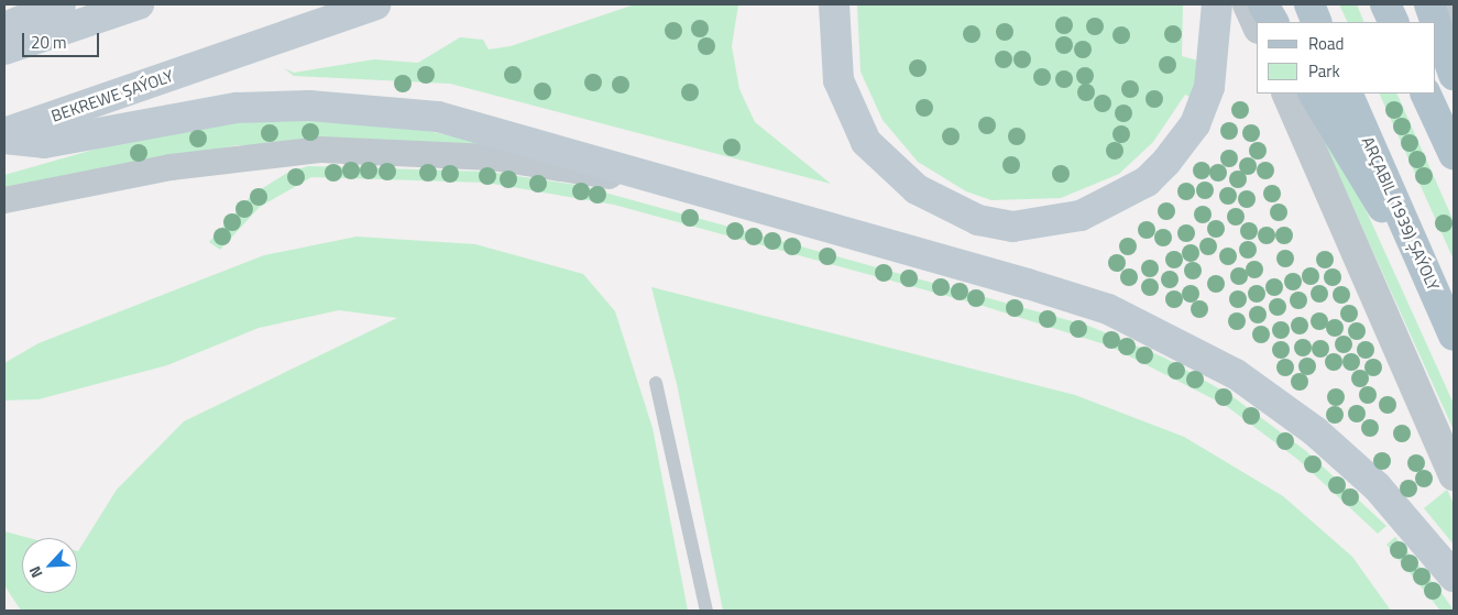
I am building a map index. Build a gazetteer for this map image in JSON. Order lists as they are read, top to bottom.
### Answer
{
  "streets": {
    "main road": ["BEKREWE ŞAÝOLY", "ARÇABIL (1939) ŞAÝOLY"]
  },
  "legend": ["Road", "Park"],
  "scale_bar": "20 m",
  "north": "bottom left"
}
